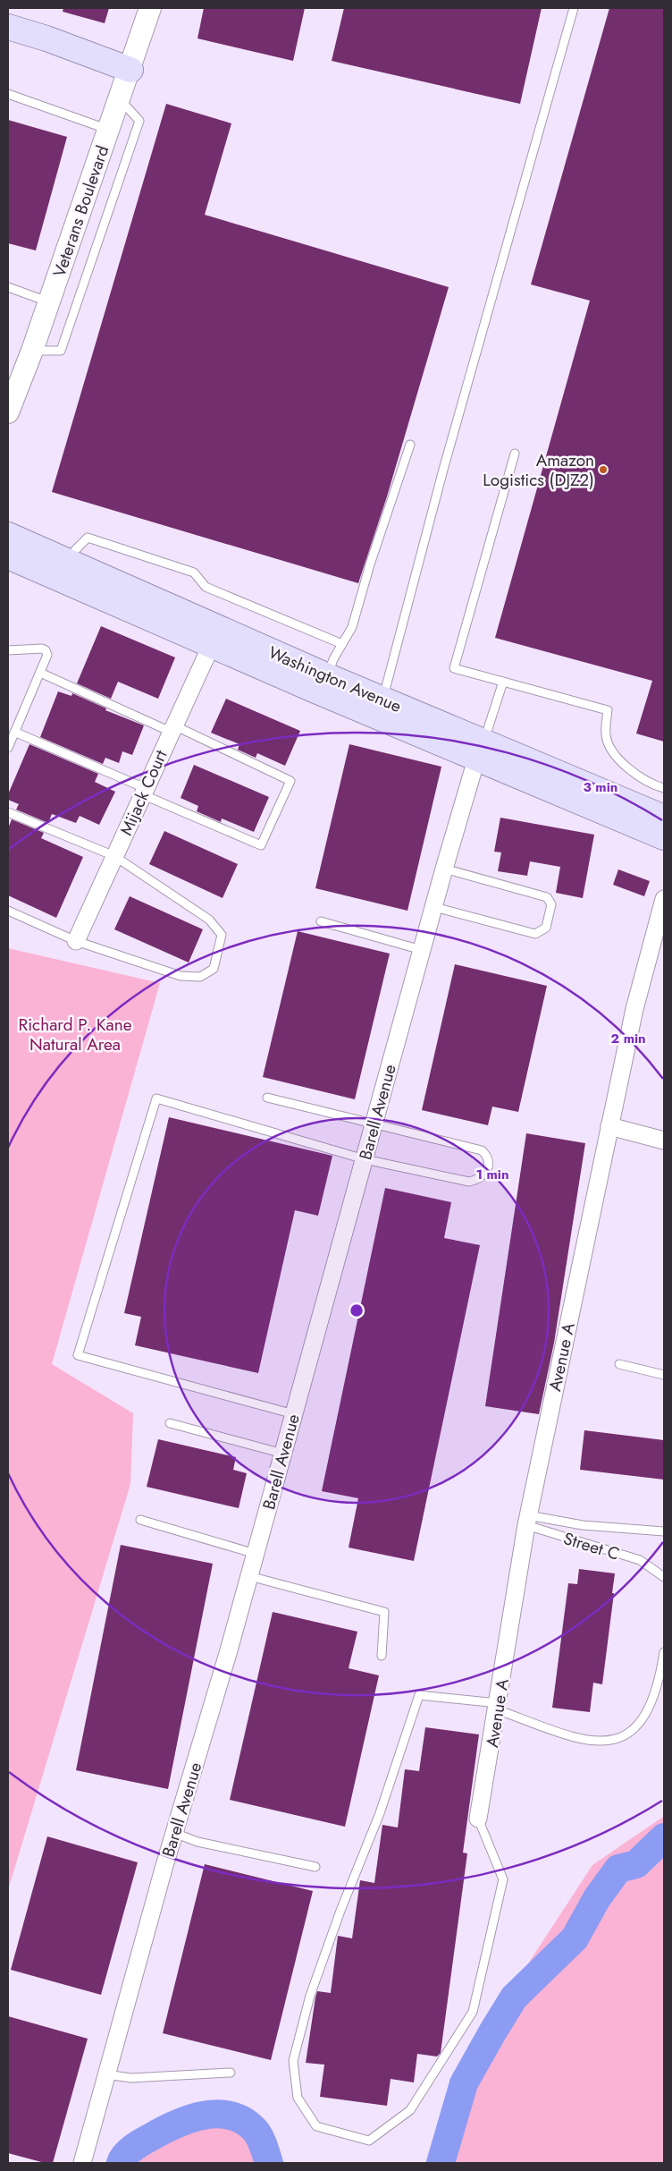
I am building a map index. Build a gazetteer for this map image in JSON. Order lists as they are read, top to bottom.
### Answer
{
  "streets": {
    "main road": ["Washington Avenue"],
    "street": [
      "Veterans Boulevard",
      "Mijack Court",
      "Barell Avenue",
      "Avenue A"
    ],
    "lane": ["Street C"]
  },
  "crossings": [
    ["Washington Avenue", "Mijack Court"],
    ["Washington Avenue", "Barell Avenue"],
    ["Avenue A", "Street C"]
  ],
  "parks": ["Richard P. Kane Natural Area"],
  "places": ["Amazon Logistics (DJZ2)"],
  "rings": ["3 min", "2 min", "1 min"]
}
